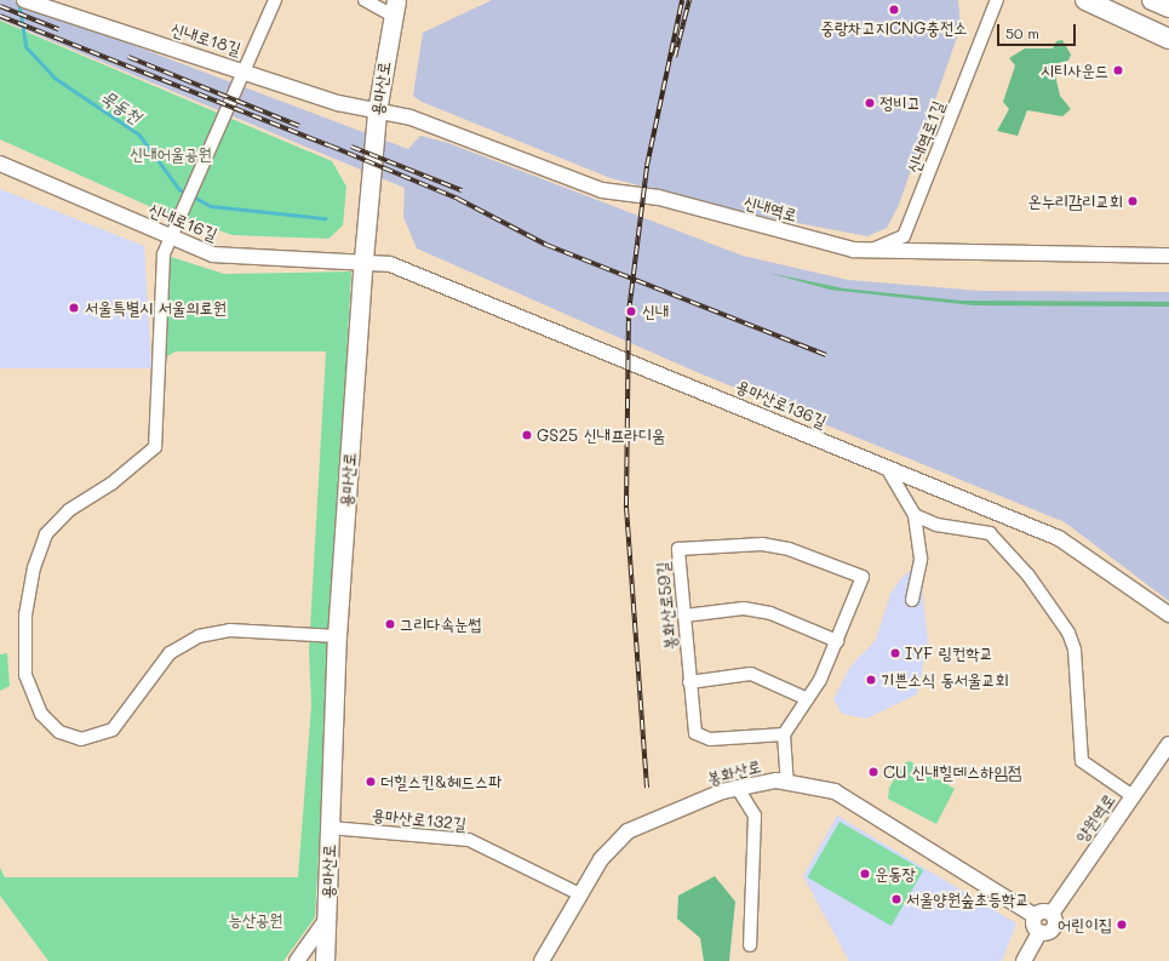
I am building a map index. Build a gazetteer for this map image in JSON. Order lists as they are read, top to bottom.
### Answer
{
  "streets": {
    "main road": ["용마산로"],
    "street": [
      "신내로18길",
      "신내역로1길",
      "신내역로",
      "신내로16길",
      "용마산로136길",
      "봉화산로59길",
      "봉화산로",
      "양원역로",
      "용마산로132길"
    ]
  },
  "crossings": [
    ["신내로18길", "용마산로"],
    ["신내로18길", "신내역로"],
    ["용마산로", "신내역로"],
    ["용마산로", "신내로16길"],
    ["용마산로", "용마산로136길"],
    ["용마산로", "용마산로132길"],
    ["신내역로1길", "신내역로"],
    ["신내로16길", "용마산로136길"],
    ["봉화산로", "양원역로"],
    ["봉화산로", "용마산로132길"]
  ],
  "water": ["묵동천"],
  "parks": ["신내어울공원", "능산공원"],
  "places": [
    "중랑차고지CNG충전소",
    "시티사운드",
    "정비고",
    "온누리감리교회",
    "서울특별시 서울의료원",
    "신내",
    "GS25 신내프라디움",
    "그리다속눈썹",
    "IYF 링컨학교",
    "기쁜소식 동서울교회",
    "CU 신내힐데스하임점",
    "더힐스킨&헤드스파",
    "운동장",
    "서울양원숲초등학교",
    "어린이집"
  ],
  "scale_bar": "50 m"
}
